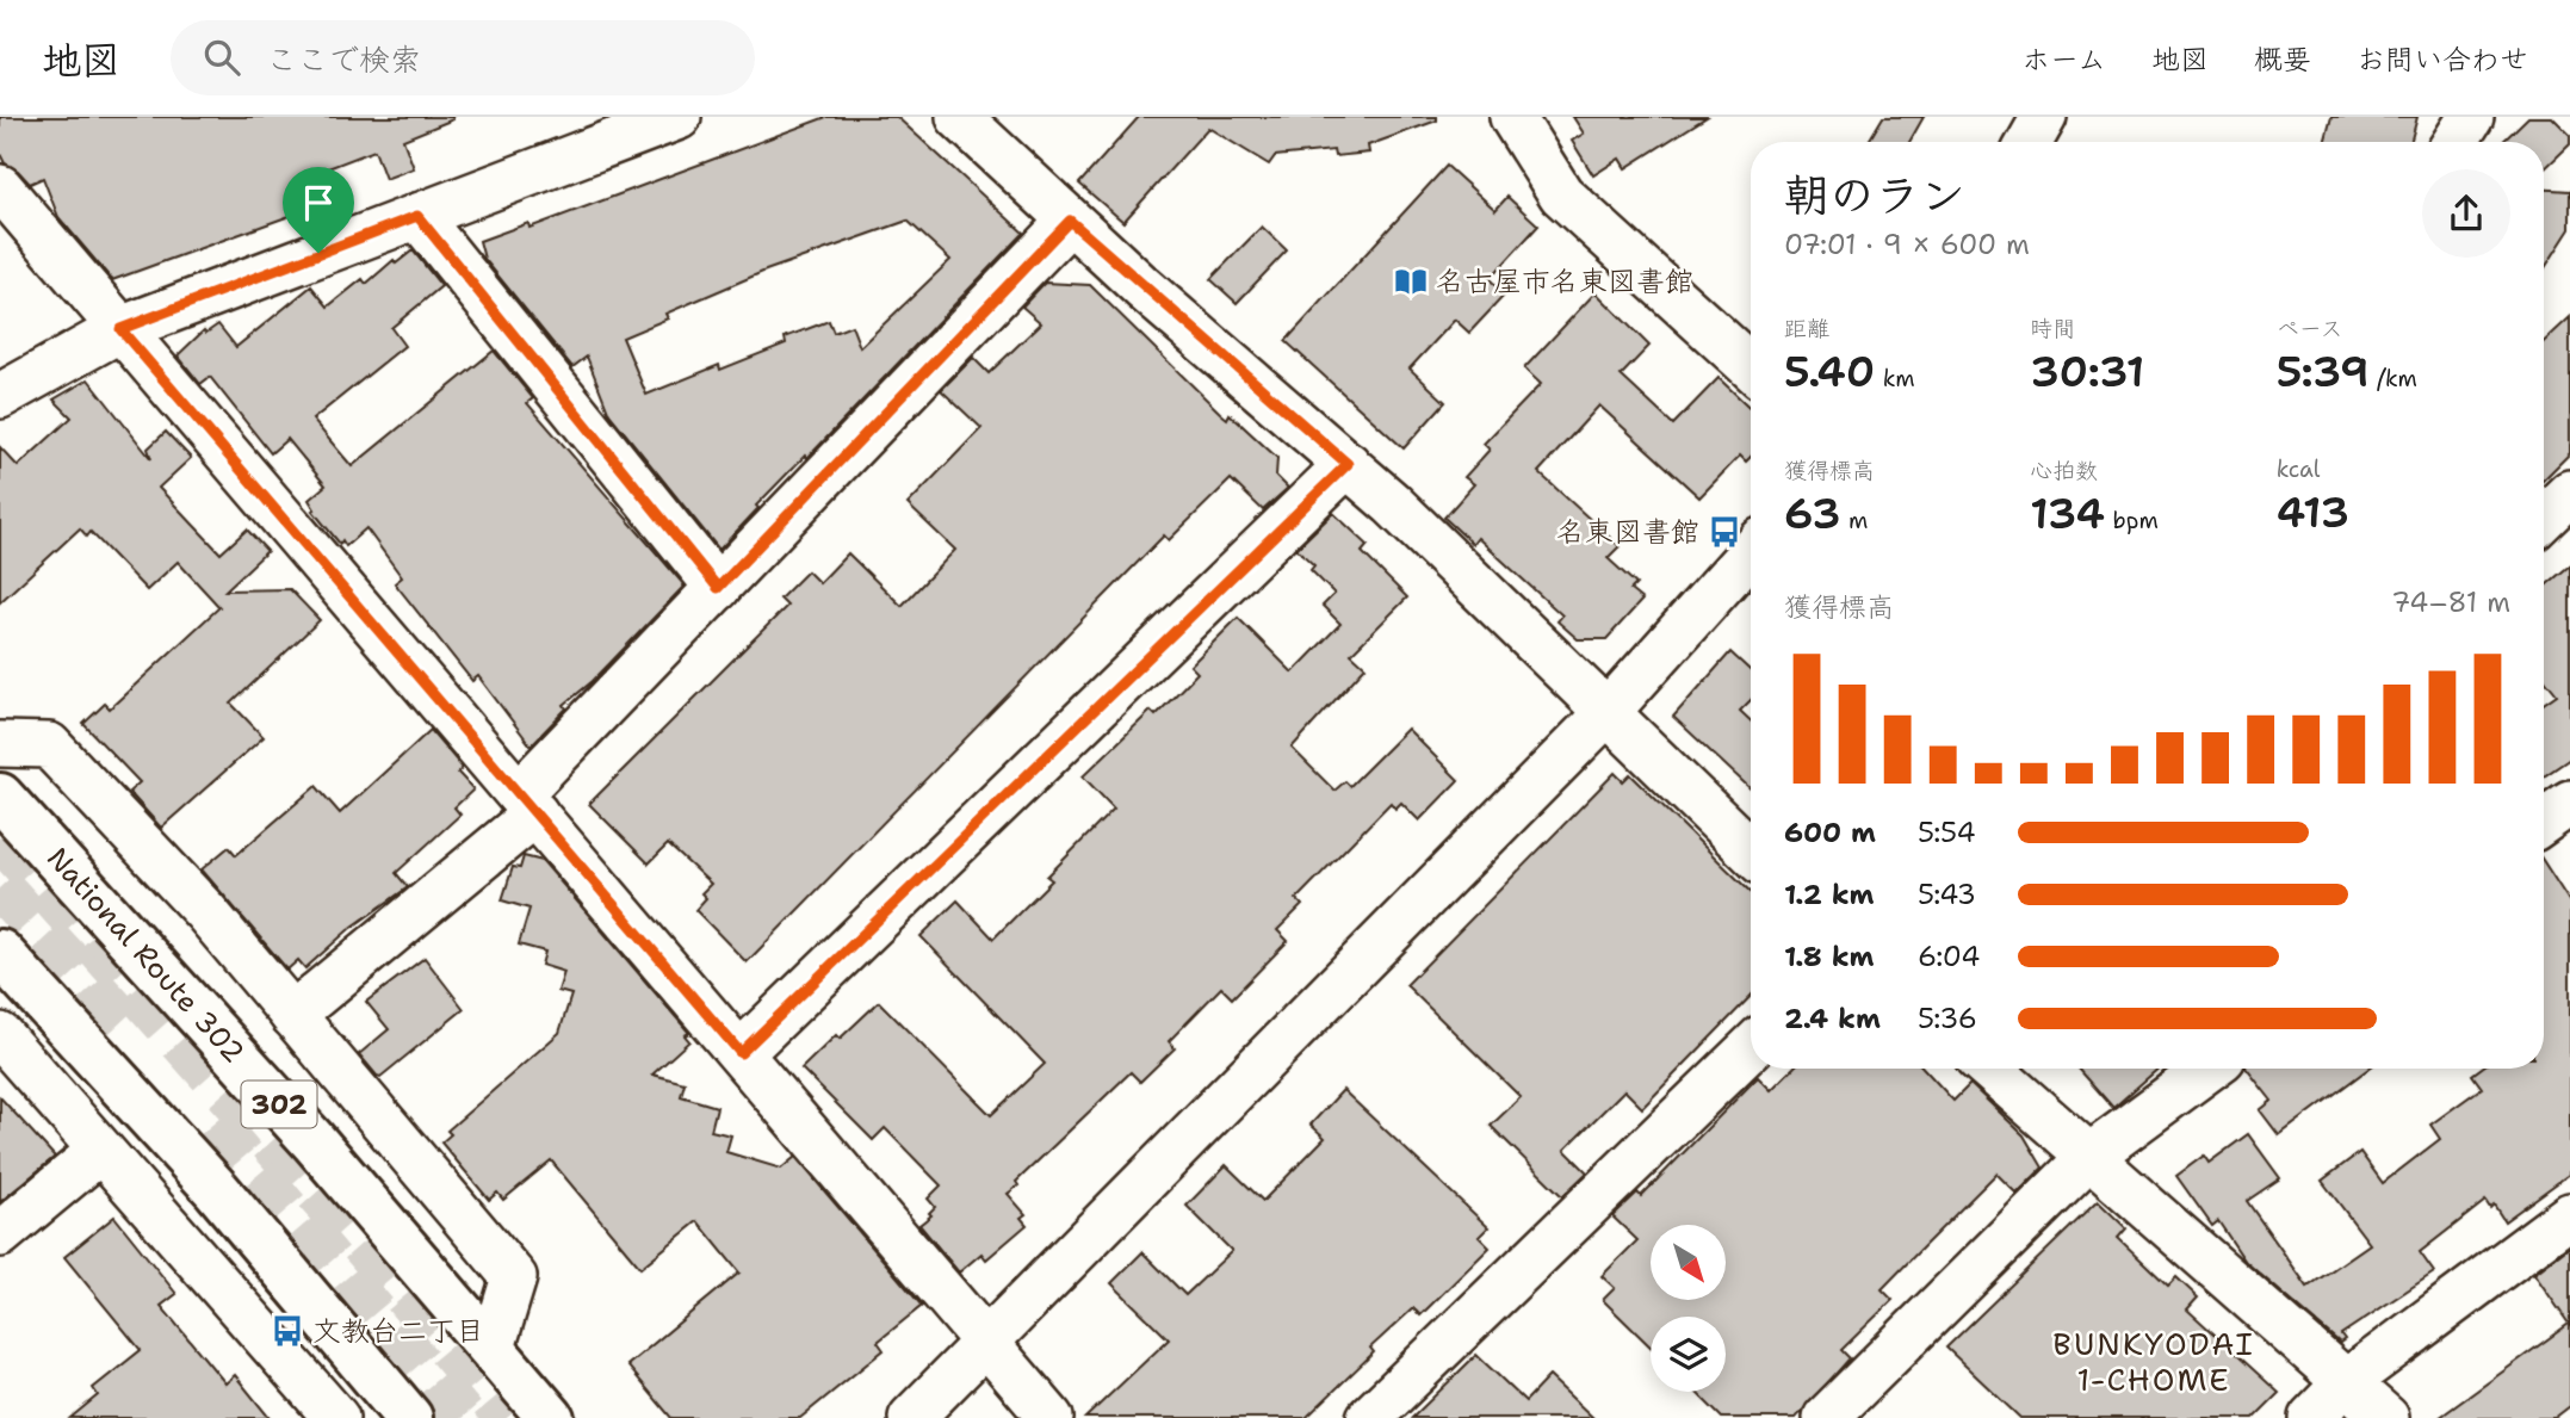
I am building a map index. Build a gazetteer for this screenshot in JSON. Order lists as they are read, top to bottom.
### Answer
{
  "streets": {
    "highway": ["National Route 302", "302"]
  },
  "districts": ["BUNKYODAI 1-CHOME"],
  "places": {
    "library": ["名古屋市名東図書館"],
    "bus stop": ["名東図書館", "文教台二丁目"]
  },
  "north": "bottom right",
  "page": {
    "header": "地図",
    "search": "ここで検索",
    "nav": [
      "ホーム",
      "地図",
      "概要",
      "お問い合わせ"
    ],
    "heading": ["朝のラン", "07:01 · 9 × 600 m"],
    "stats": [
      ["距離", "5.40 km"],
      ["時間", "30:31"],
      ["ペース", "5:39 /km"],
      ["獲得標高", "63 m"],
      ["心拍数", "134 bpm"],
      ["kcal", "413"]
    ],
    "chart": ["獲得標高", "74–81 m"],
    "list": [
      {
        "name": "600 m",
        "note": "5:54"
      },
      {
        "name": "1.2 km",
        "note": "5:43"
      },
      {
        "name": "1.8 km",
        "note": "6:04"
      },
      {
        "name": "2.4 km",
        "note": "5:36"
      }
    ]
  }
}
